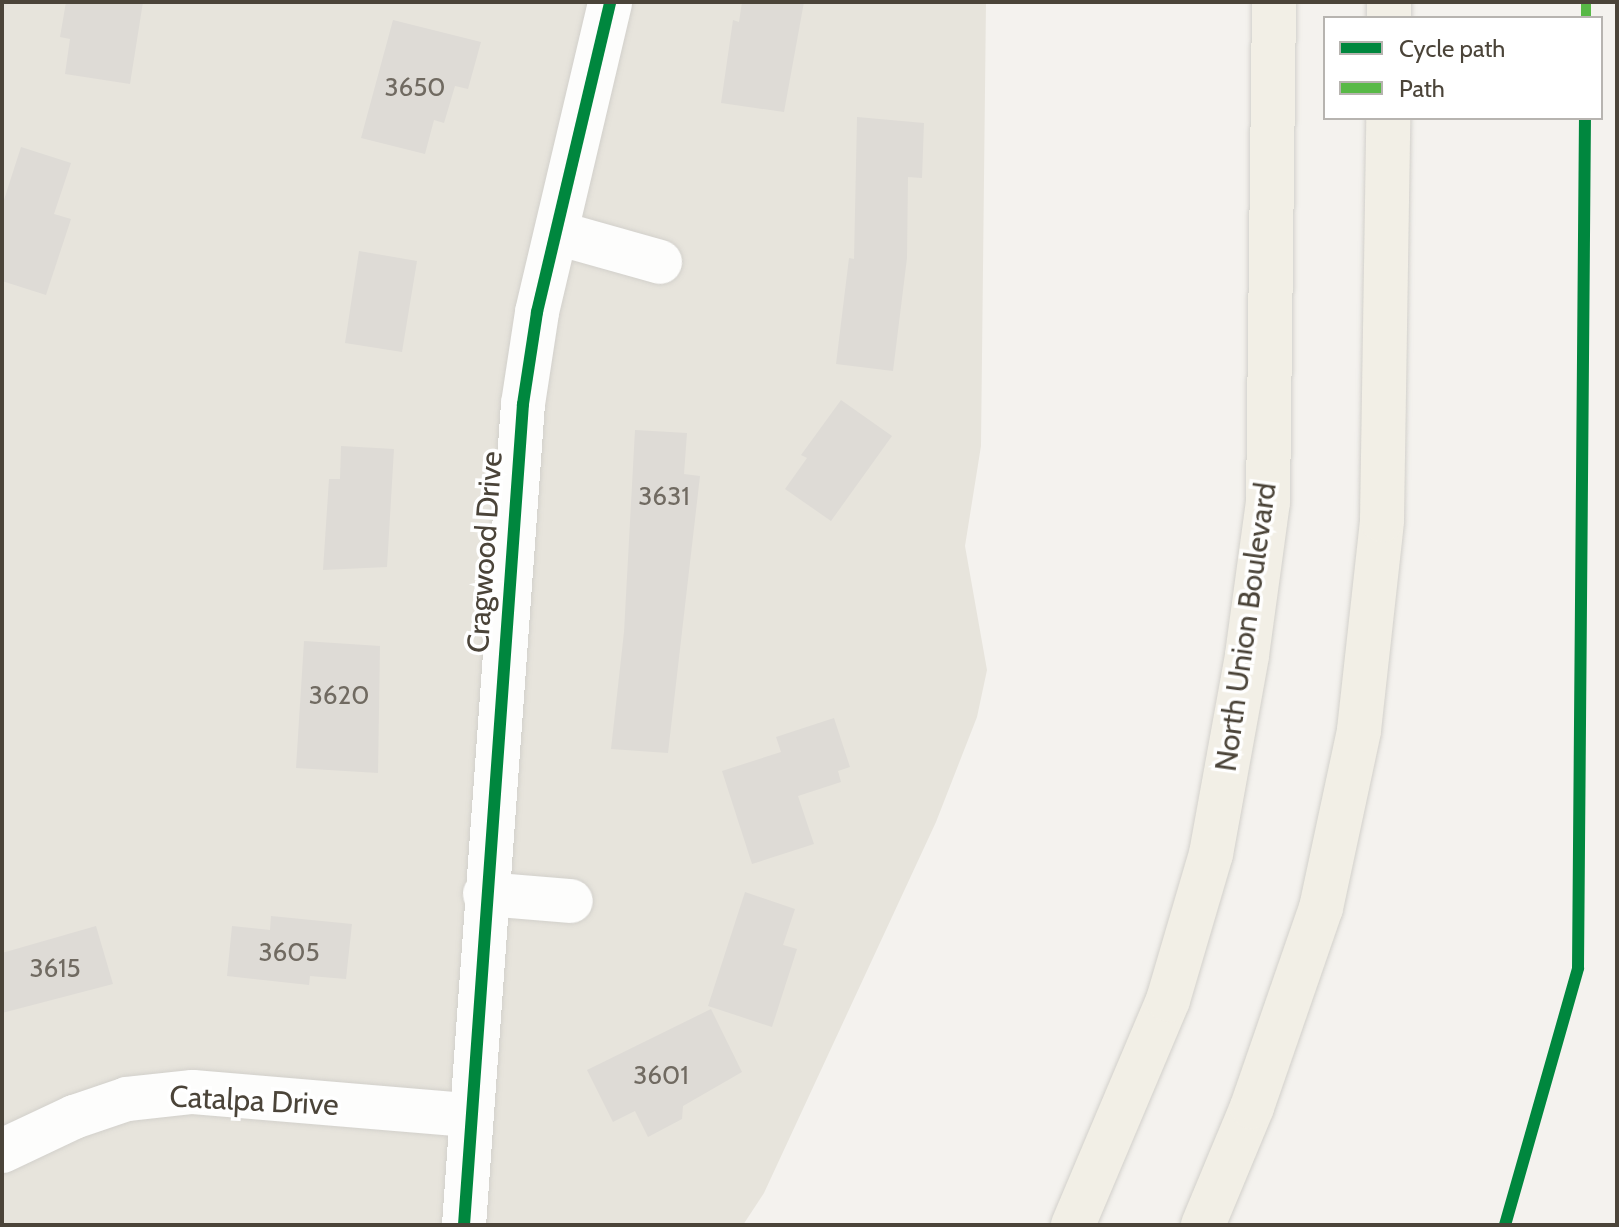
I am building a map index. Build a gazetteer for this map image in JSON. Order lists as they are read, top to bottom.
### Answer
{
  "streets": {
    "main road": ["North Union Boulevard"],
    "street": ["Cragwood Drive", "Catalpa Drive"]
  },
  "crossings": [
    ["Cragwood Drive", "Catalpa Drive"]
  ],
  "house_numbers": [
    "3650",
    "3631",
    "3620",
    "3605",
    "3615",
    "3601"
  ],
  "legend": ["Cycle path", "Path"]
}
